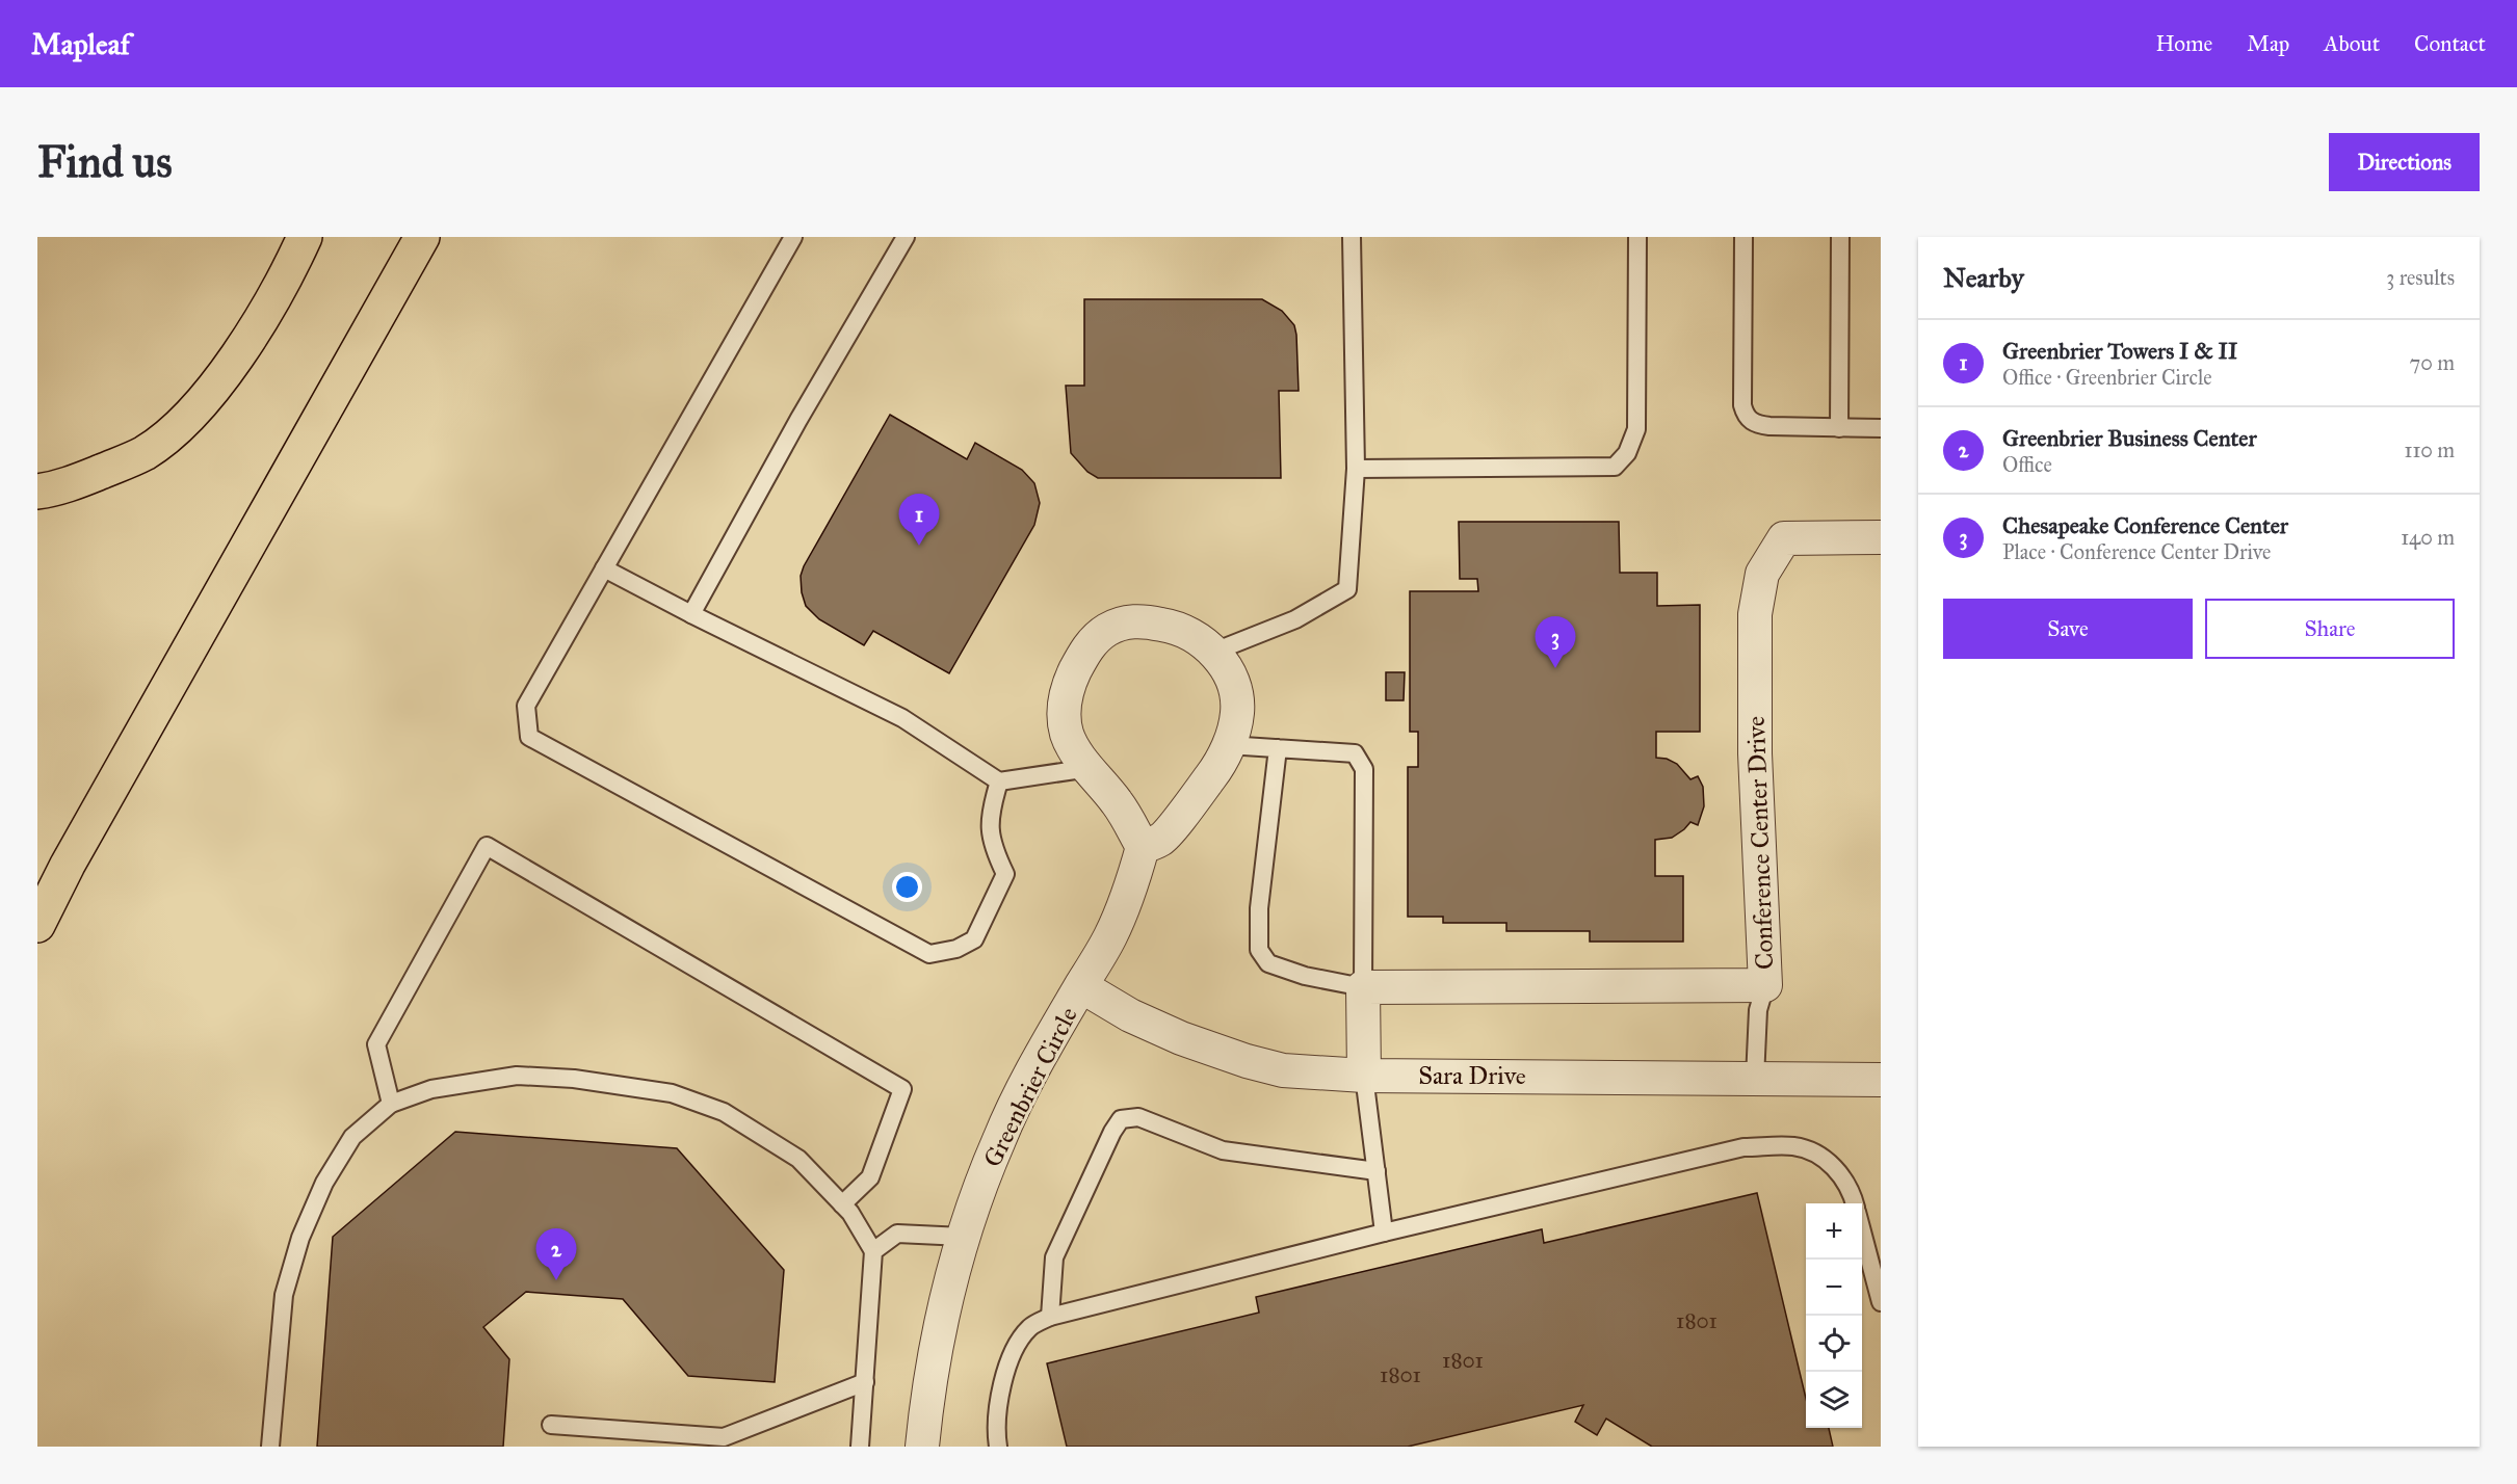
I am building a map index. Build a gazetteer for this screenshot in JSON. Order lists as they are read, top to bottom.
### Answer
{
  "streets": {
    "street": ["Conference Center Drive", "Sara Drive", "Greenbrier Circle"]
  },
  "crossings": [
    ["Sara Drive", "Greenbrier Circle"]
  ],
  "house_numbers": ["1801", "1801", "1801"],
  "page": {
    "header": "Mapleaf",
    "nav": [
      "Home",
      "Map",
      "About",
      "Contact"
    ],
    "buttons": [
      "Directions",
      ["Save", "Share"]
    ],
    "title": "Find us",
    "heading": ["Nearby", "3 results"],
    "list": [
      {
        "mark": "1",
        "name": "Greenbrier Towers I & II",
        "note": "Office · Greenbrier Circle",
        "value": "70 m"
      },
      {
        "mark": "2",
        "name": "Greenbrier Business Center",
        "note": "Office",
        "value": "110 m"
      },
      {
        "mark": "3",
        "name": "Chesapeake Conference Center",
        "note": "Place · Conference Center Drive",
        "value": "140 m"
      }
    ],
    "pins": ["1", "3", "2"],
    "map_buttons": ["+", "−"]
  }
}
